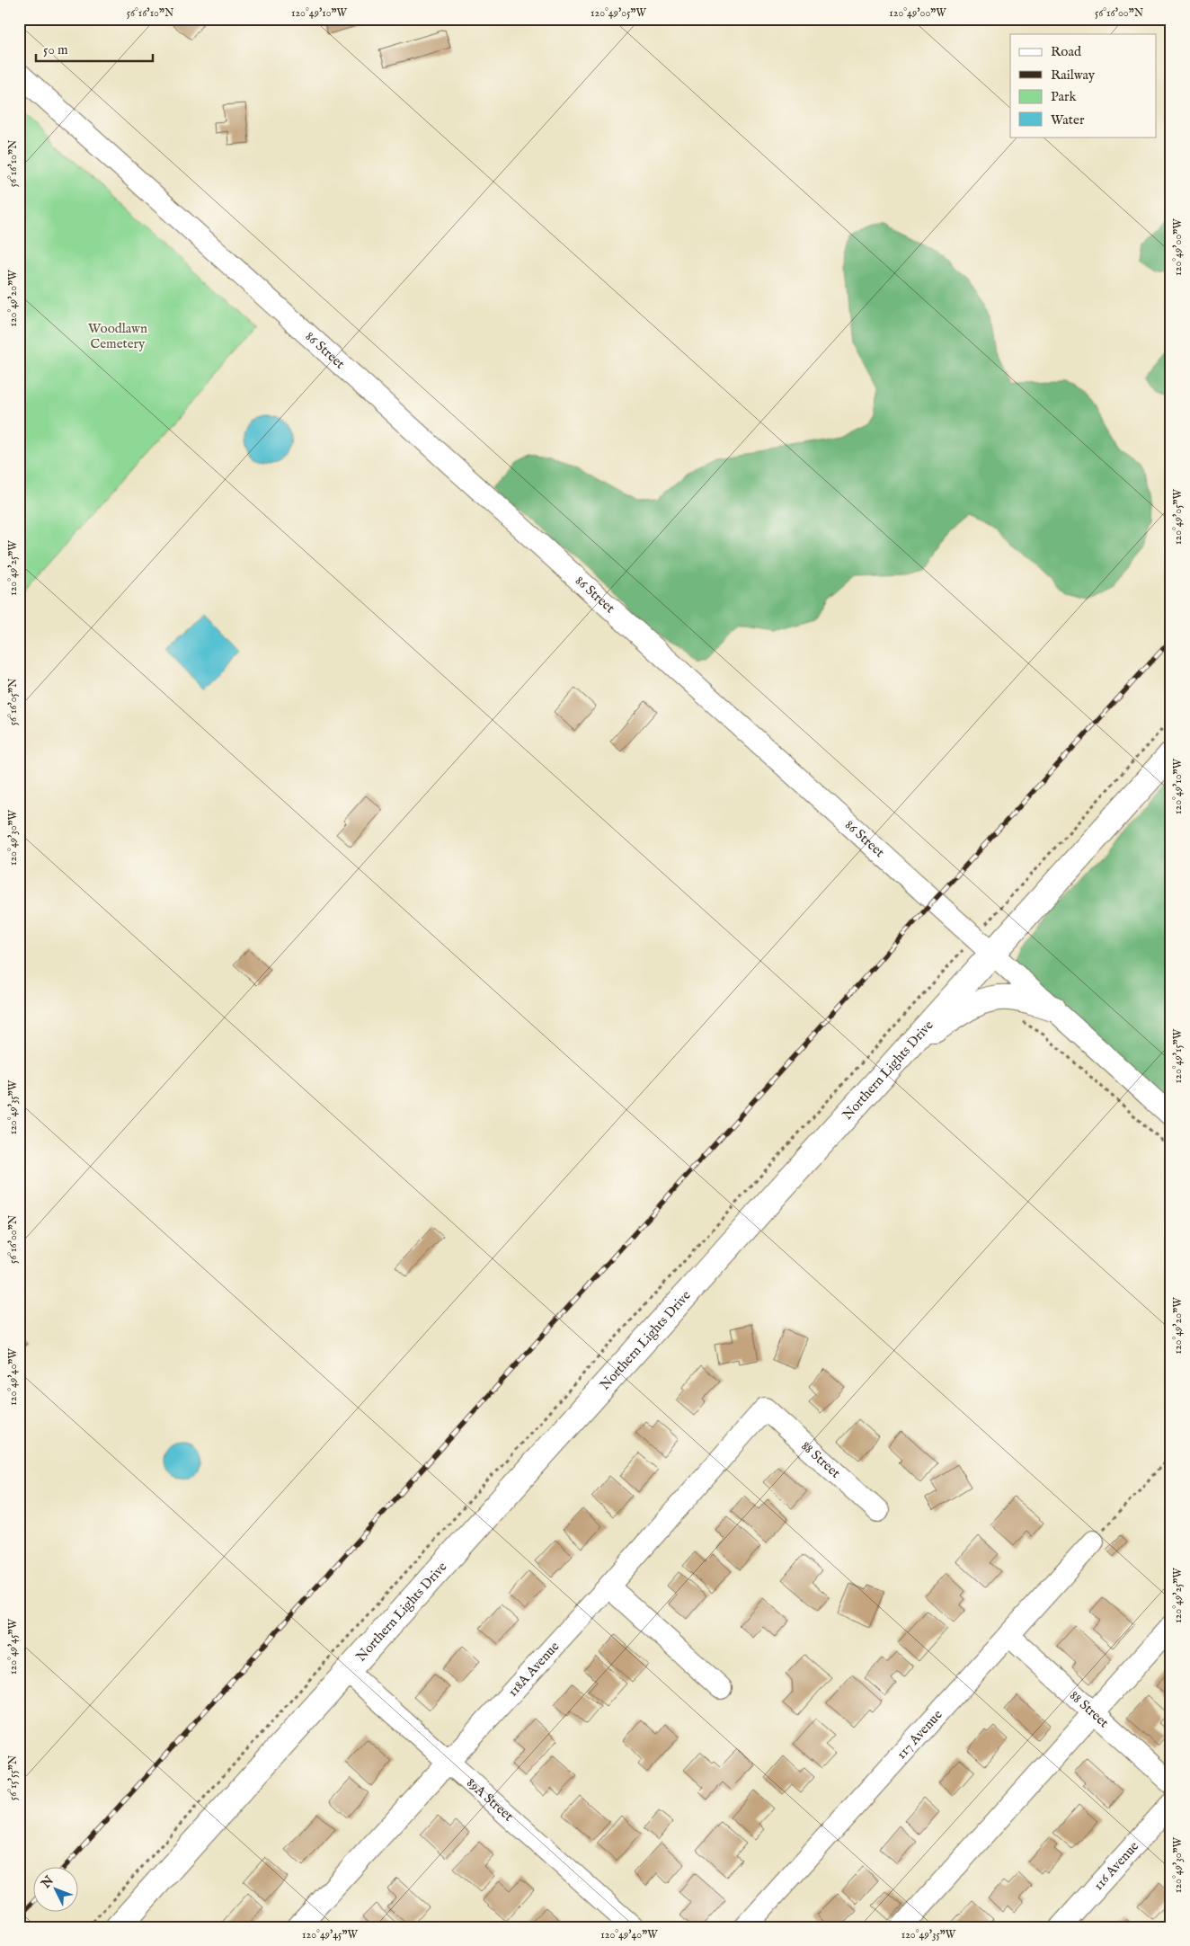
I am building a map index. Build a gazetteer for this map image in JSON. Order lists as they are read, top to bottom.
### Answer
{
  "streets": {
    "main road": ["Northern Lights Drive"],
    "street": [
      "86 Street",
      "88 Street",
      "118A Avenue",
      "117 Avenue",
      "89A Street",
      "116 Avenue"
    ]
  },
  "crossings": [
    ["86 Street", "Northern Lights Drive"],
    ["Northern Lights Drive", "89A Street"],
    ["88 Street", "118A Avenue"],
    ["88 Street", "117 Avenue"],
    ["118A Avenue", "89A Street"]
  ],
  "parks": ["Woodlawn Cemetery"],
  "legend": [
    "Road",
    "Railway",
    "Park",
    "Water"
  ],
  "scale_bar": "50 m",
  "north": "top left",
  "coordinates": [
    "56°16'10\"N",
    "120°49'10\"W",
    "120°49'05\"W",
    "120°49'00\"W",
    "56°16'00\"N",
    "120°49'20\"W",
    "120°49'25\"W",
    "56°16'05\"N",
    "120°49'30\"W",
    "120°49'15\"W",
    "120°49'35\"W",
    "120°49'40\"W",
    "120°49'45\"W",
    "56°15'55\"N"
  ]
}
